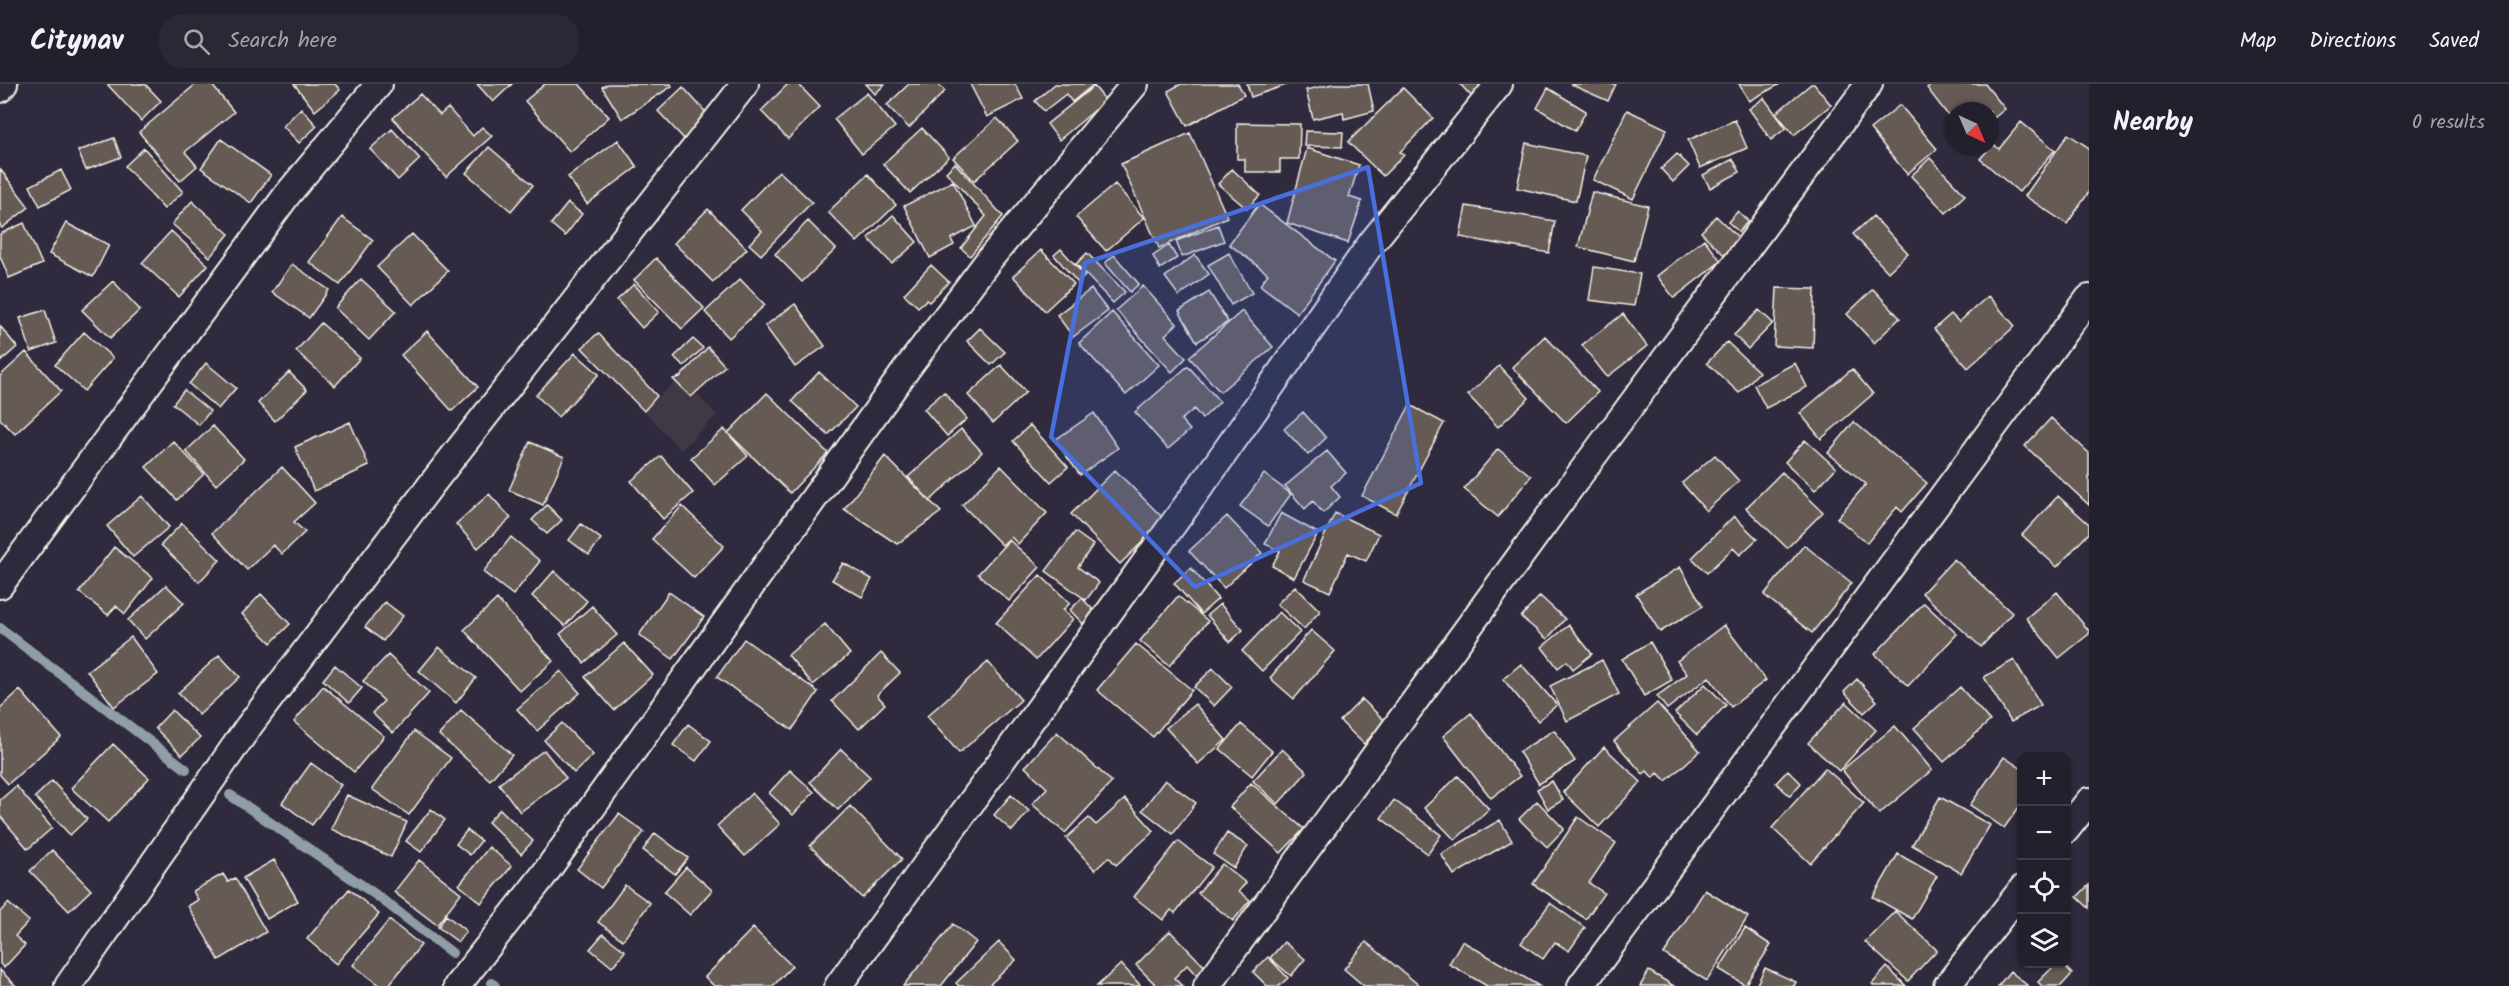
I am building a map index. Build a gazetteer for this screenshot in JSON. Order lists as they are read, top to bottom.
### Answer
{
  "north": "bottom right",
  "page": {
    "header": "Citynav",
    "search": "Search here",
    "nav": ["Map", "Directions", "Saved"],
    "heading": ["Nearby", "0 results"],
    "map_buttons": ["+", "−"]
  }
}
